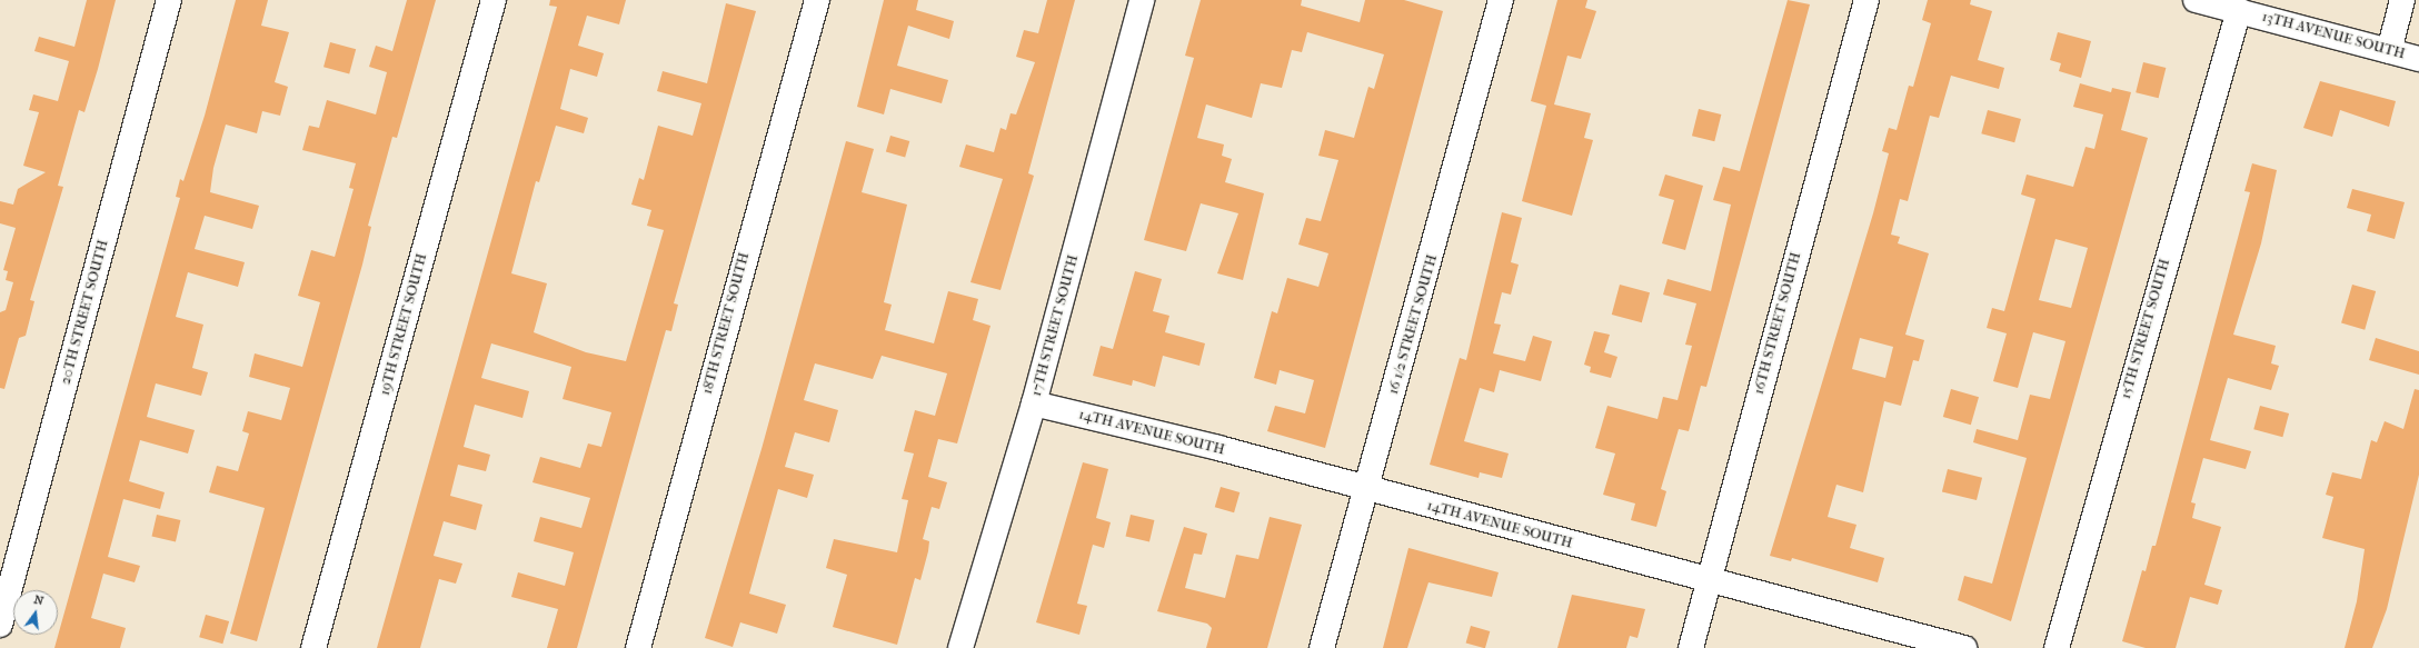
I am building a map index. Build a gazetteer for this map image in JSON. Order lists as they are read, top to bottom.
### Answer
{
  "streets": {
    "street": [
      "13TH AVENUE SOUTH",
      "20TH STREET SOUTH",
      "18TH STREET SOUTH",
      "16TH STREET SOUTH",
      "19TH STREET SOUTH",
      "16 1/2 STREET SOUTH",
      "17TH STREET SOUTH",
      "15TH STREET SOUTH",
      "14TH AVENUE SOUTH"
    ]
  },
  "crossings": [
    ["13TH AVENUE SOUTH", "15TH STREET SOUTH"],
    ["16TH STREET SOUTH", "14TH AVENUE SOUTH"],
    ["16 1/2 STREET SOUTH", "14TH AVENUE SOUTH"],
    ["17TH STREET SOUTH", "14TH AVENUE SOUTH"]
  ],
  "north": "top"
}
